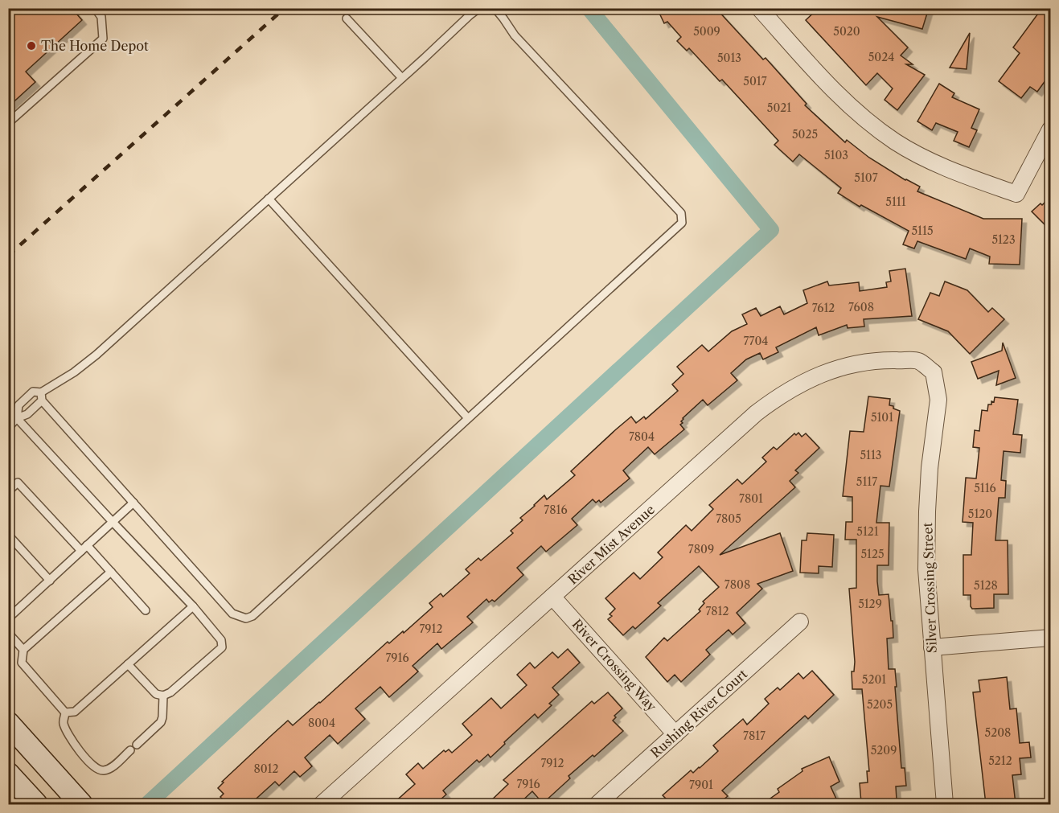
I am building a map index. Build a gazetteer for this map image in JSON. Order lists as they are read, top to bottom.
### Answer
{
  "streets": {
    "street": [
      "River Mist Avenue",
      "Silver Crossing Street",
      "River Crossing Way",
      "Rushing River Court"
    ]
  },
  "crossings": [
    ["River Mist Avenue", "Silver Crossing Street"],
    ["River Mist Avenue", "River Crossing Way"],
    ["River Crossing Way", "Rushing River Court"]
  ],
  "places": ["The Home Depot"],
  "house_numbers": [
    "5009",
    "5020",
    "5024",
    "5013",
    "5017",
    "5021",
    "5025",
    "5103",
    "5107",
    "5111",
    "5115",
    "5123",
    "7608",
    "7612",
    "7704",
    "5101",
    "7804",
    "5113",
    "5117",
    "5116",
    "7801",
    "7816",
    "5120",
    "7805",
    "5121",
    "7809",
    "5125",
    "7808",
    "5128",
    "5129",
    "7812",
    "7912",
    "7916",
    "5201",
    "5205",
    "8004",
    "5208",
    "7817",
    "5209",
    "5212",
    "7912",
    "8012",
    "7916",
    "7901"
  ]
}
